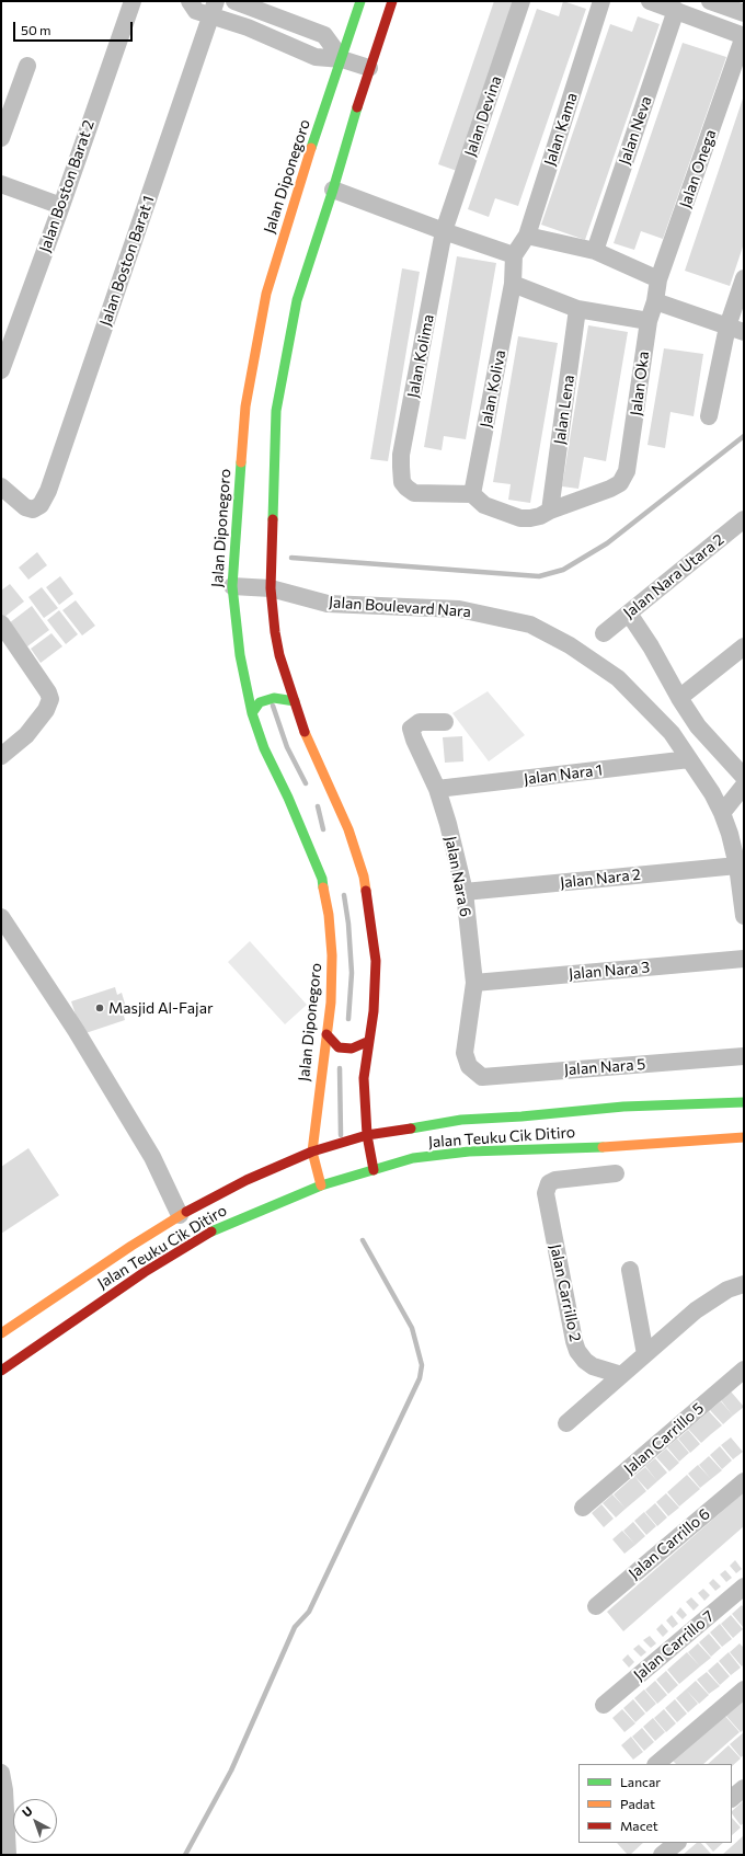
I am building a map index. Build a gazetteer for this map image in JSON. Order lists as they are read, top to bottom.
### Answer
{
  "streets": {
    "street": [
      "Jalan Devina",
      "Jalan Kama",
      "Jalan Neva",
      "Jalan Onega",
      "Jalan Diponegoro",
      "Jalan Boston Barat 2",
      "Jalan Boston Barat 1",
      "Jalan Kolima",
      "Jalan Oka",
      "Jalan Koliva",
      "Jalan Lena",
      "Jalan Nara Utara 2",
      "Jalan Boulevard Nara",
      "Jalan Nara 1",
      "Jalan Nara 6",
      "Jalan Nara 2",
      "Jalan Nara 3",
      "Jalan Nara 5",
      "Jalan Teuku Cik Ditiro",
      "Jalan Carrillo 2",
      "Jalan Carrillo 5",
      "Jalan Carrillo 6",
      "Jalan Carrillo 7"
    ]
  },
  "crossings": [
    ["Jalan Devina", "Jalan Kolima"],
    ["Jalan Kama", "Jalan Koliva"],
    ["Jalan Onega", "Jalan Oka"],
    ["Jalan Diponegoro", "Jalan Boulevard Nara"],
    ["Jalan Diponegoro", "Jalan Teuku Cik Ditiro"],
    ["Jalan Kolima", "Jalan Koliva"],
    ["Jalan Oka", "Jalan Lena"],
    ["Jalan Boulevard Nara", "Jalan Nara 1"],
    ["Jalan Boulevard Nara", "Jalan Nara 2"],
    ["Jalan Nara 1", "Jalan Nara 6"],
    ["Jalan Nara 6", "Jalan Nara 2"],
    ["Jalan Nara 6", "Jalan Nara 3"],
    ["Jalan Nara 6", "Jalan Nara 5"]
  ],
  "places": ["Masjid Al-Fajar"],
  "legend": ["Lancar", "Padat", "Macet"],
  "scale_bar": "50 m",
  "north": "top left"
}
